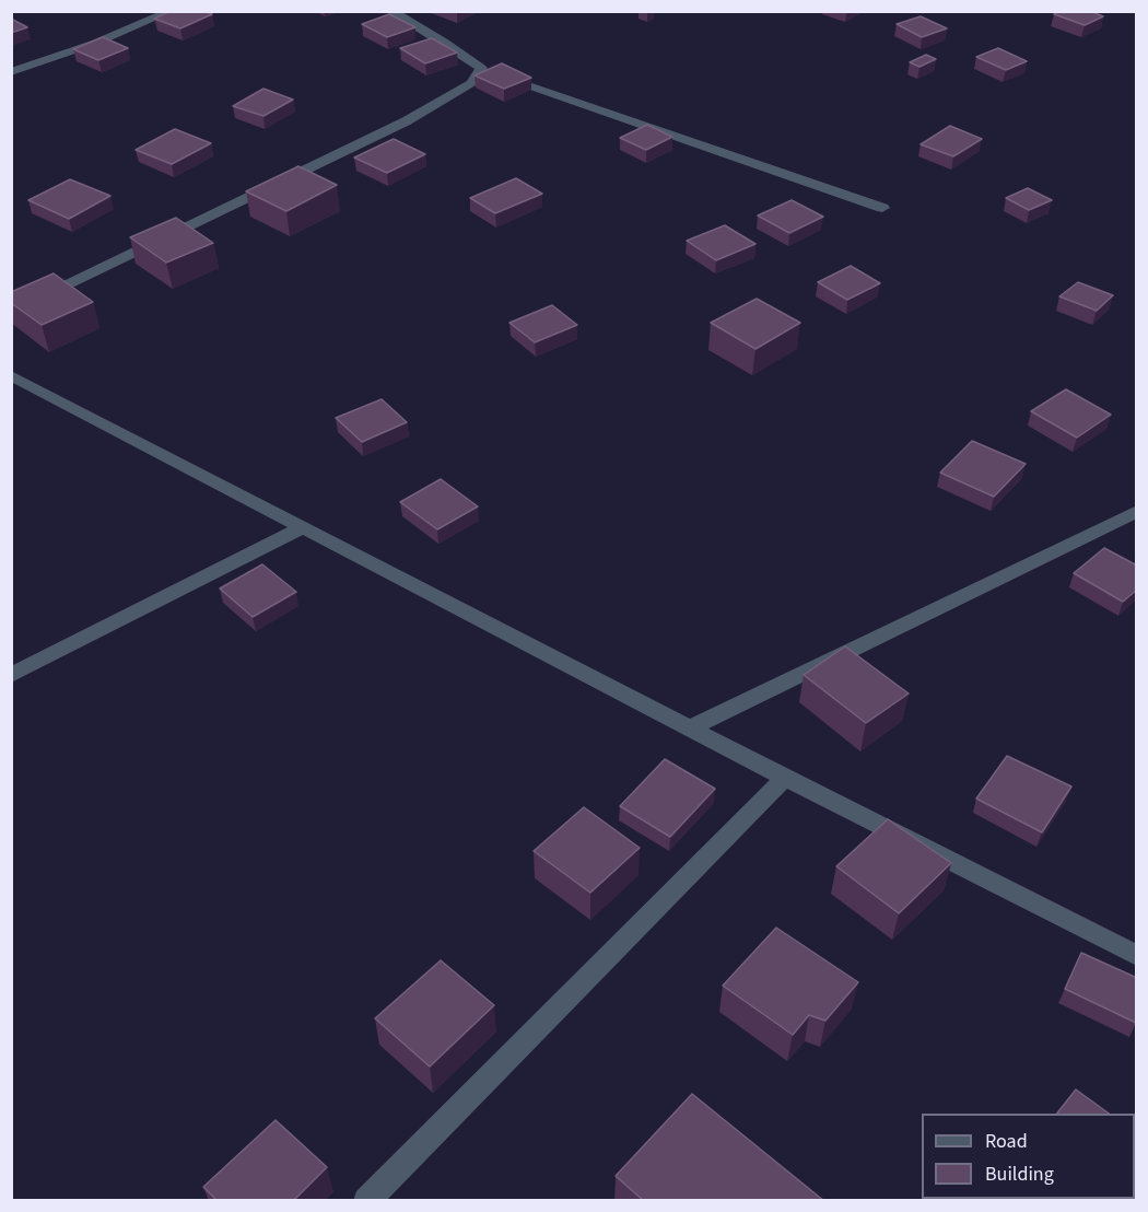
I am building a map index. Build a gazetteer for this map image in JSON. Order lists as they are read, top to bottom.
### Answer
{
  "legend": ["Road", "Building"]
}
